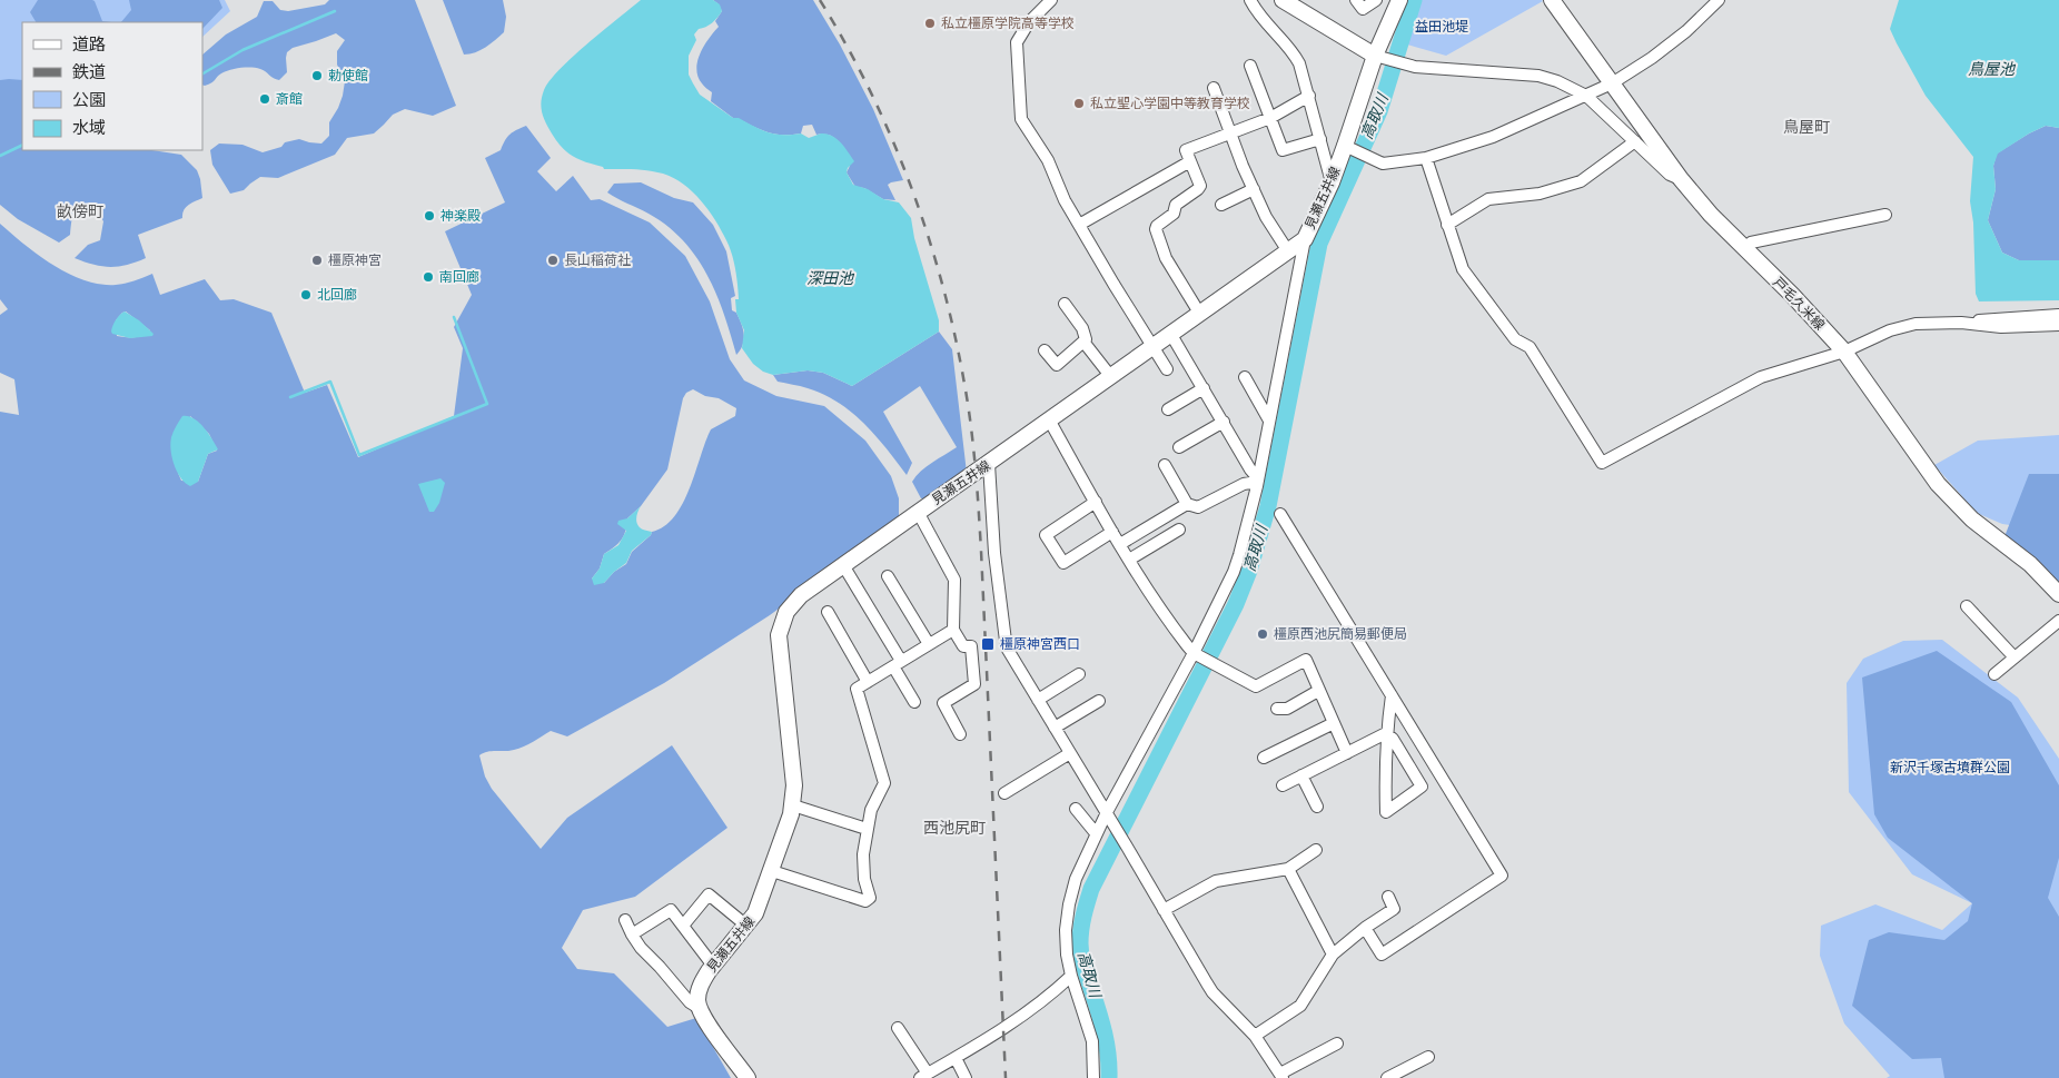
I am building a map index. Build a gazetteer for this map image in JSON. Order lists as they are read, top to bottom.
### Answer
{
  "streets": {
    "main road": ["見瀬五井線", "戸毛久米線"]
  },
  "districts": ["鳥屋町", "畝傍町", "西池尻町"],
  "water": ["鳥屋池", "高取川", "深田池"],
  "parks": ["益田池堤", "新沢千塚古墳群公園"],
  "places": {
    "other": [
      "私立橿原学院高等学校",
      "勅使館",
      "斎館",
      "私立聖心学園中等教育学校",
      "神楽殿",
      "橿原神宮",
      "長山稲荷社",
      "南回廊",
      "北回廊",
      "橿原西池尻簡易郵便局"
    ],
    "transit": ["橿原神宮西口"]
  },
  "legend": [
    "道路",
    "鉄道",
    "公園",
    "水域"
  ]
}
